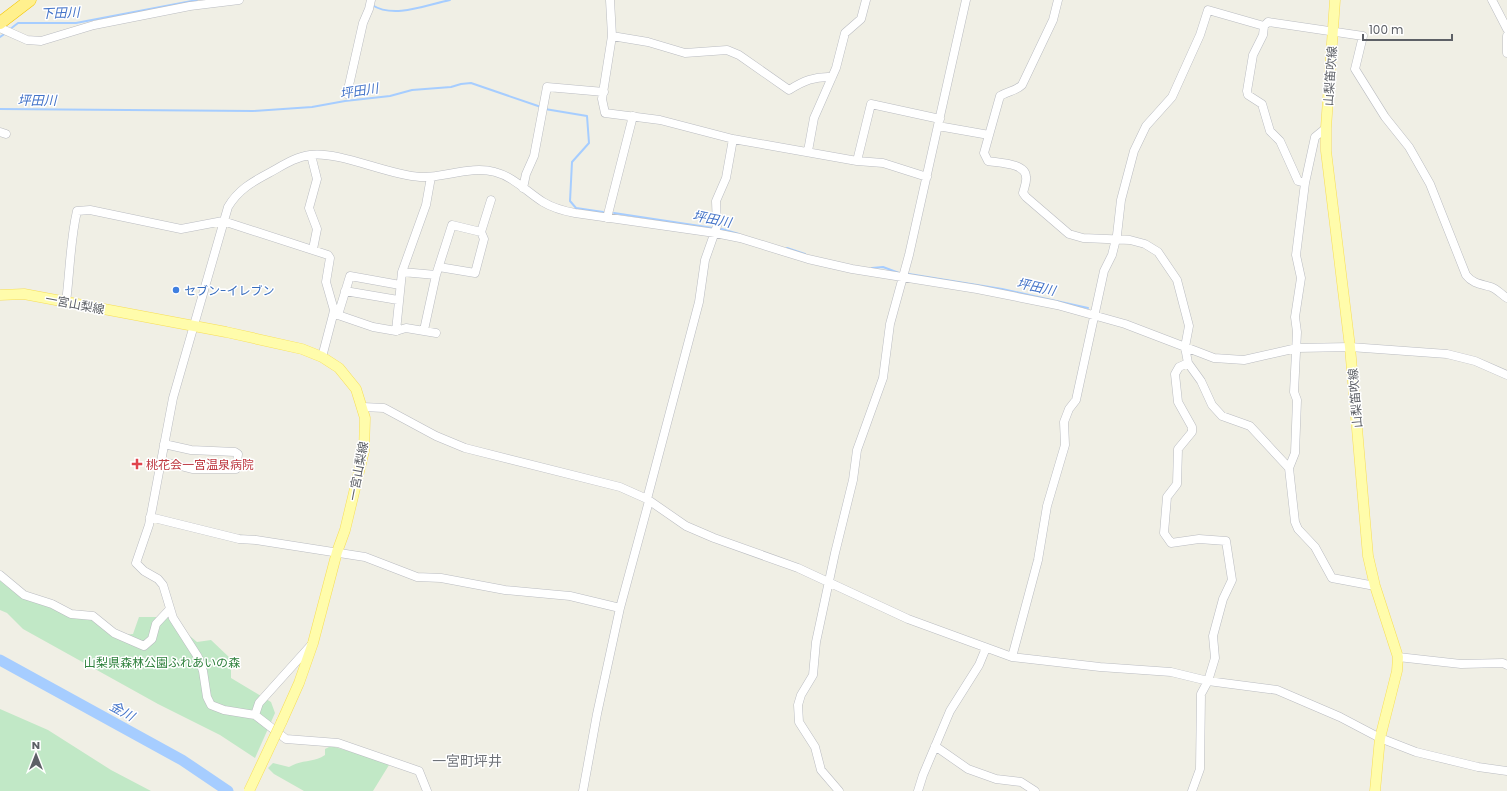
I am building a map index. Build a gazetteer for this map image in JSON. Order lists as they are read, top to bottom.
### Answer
{
  "streets": {
    "main road": ["山梨笛吹線", "一宮山梨線"]
  },
  "districts": ["一宮町坪井"],
  "water": ["下田川", "坪田川", "金川"],
  "parks": ["山梨県森林公園ふれあいの森"],
  "places": {
    "other": ["セブン-イレブン"],
    "health": ["桃花会一宮温泉病院"]
  },
  "scale_bar": "100 m",
  "north": "top"
}
